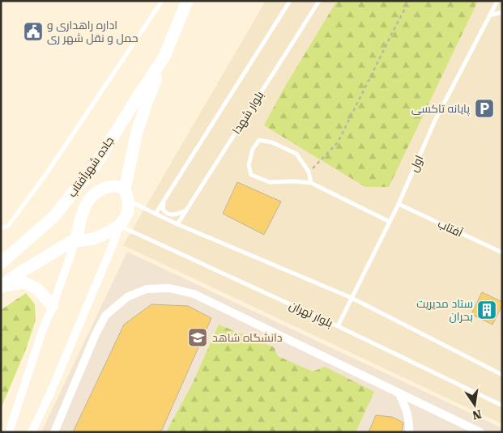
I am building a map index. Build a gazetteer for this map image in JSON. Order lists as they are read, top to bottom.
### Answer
{
  "streets": {
    "main road": ["جاده شهرآفتاب"],
    "lane": [
      "بلوار شهدا",
      "اول",
      "آفتاب",
      "بلوار تهران"
    ]
  },
  "crossings": [
    ["اول", "آفتاب"],
    ["اول", "بلوار تهران"],
    ["جاده شهرآفتاب", "بلوار تهران"]
  ],
  "places": {
    "public building": ["اداره راهداری و حمل و نقل شهر ری"],
    "parking": ["پایانه تاکسی"],
    "building": ["ستاد مدیریت بحران"],
    "school or university": ["دانشگاه شاهد"]
  },
  "north": "bottom"
}
